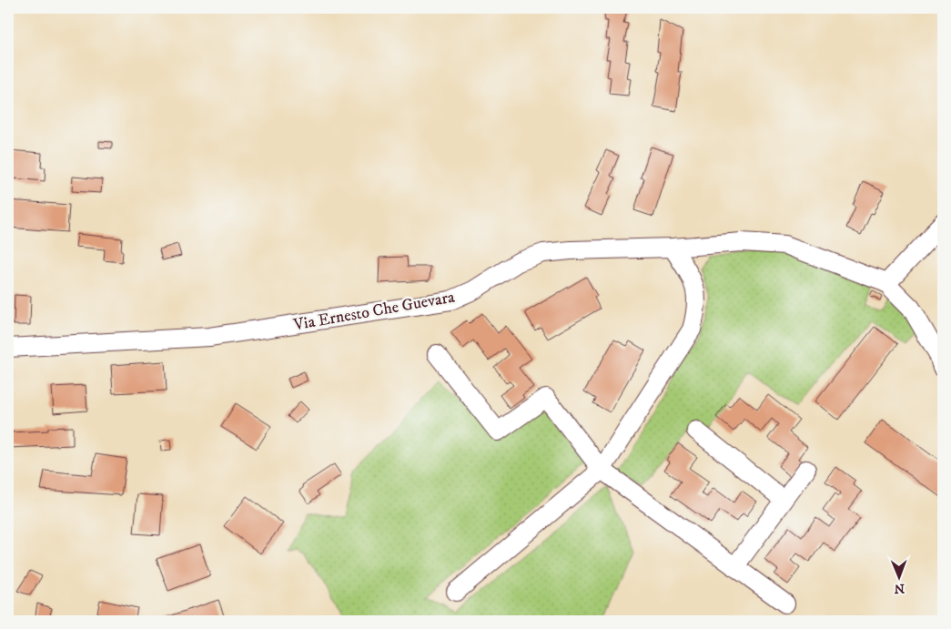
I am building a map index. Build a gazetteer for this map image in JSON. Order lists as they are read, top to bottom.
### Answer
{
  "streets": {
    "street": ["Via Ernesto Che Guevara"]
  },
  "north": "bottom"
}
